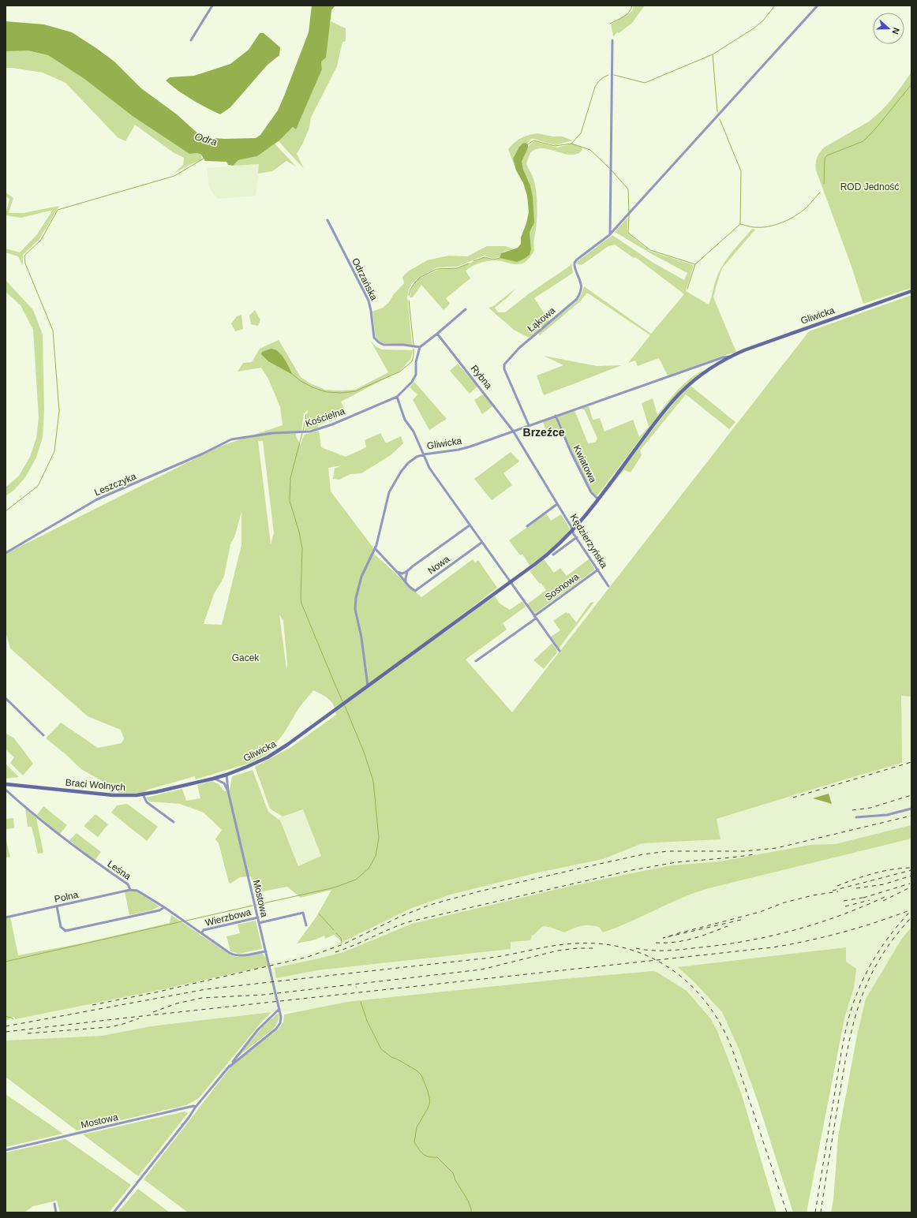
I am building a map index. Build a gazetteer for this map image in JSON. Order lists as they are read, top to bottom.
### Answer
{
  "streets": {
    "main road": ["Gliwicka", "Braci Wolnych"],
    "street": [
      "Odrzańska",
      "Łąkowa",
      "Rybna",
      "Kościelna",
      "Kwiatowa",
      "Leszczyka",
      "Kędzierzyńska",
      "Nowa",
      "Sosnowa",
      "Leśna",
      "Polna",
      "Mostowa",
      "Wierzbowa"
    ]
  },
  "crossings": [
    ["Gliwicka", "Łąkowa"],
    ["Gliwicka", "Rybna"],
    ["Gliwicka", "Kwiatowa"],
    ["Gliwicka", "Kędzierzyńska"],
    ["Gliwicka", "Nowa"],
    ["Gliwicka", "Braci Wolnych"],
    ["Gliwicka", "Mostowa"],
    ["Rybna", "Kędzierzyńska"],
    ["Kościelna", "Leszczyka"],
    ["Kędzierzyńska", "Sosnowa"],
    ["Leśna", "Polna"],
    ["Leśna", "Mostowa"],
    ["Leśna", "Wierzbowa"],
    ["Mostowa", "Wierzbowa"]
  ],
  "districts": ["Brzeźce"],
  "water": ["Odra"],
  "parks": ["ROD Jedność", "Gacek"],
  "north": "right"
}
